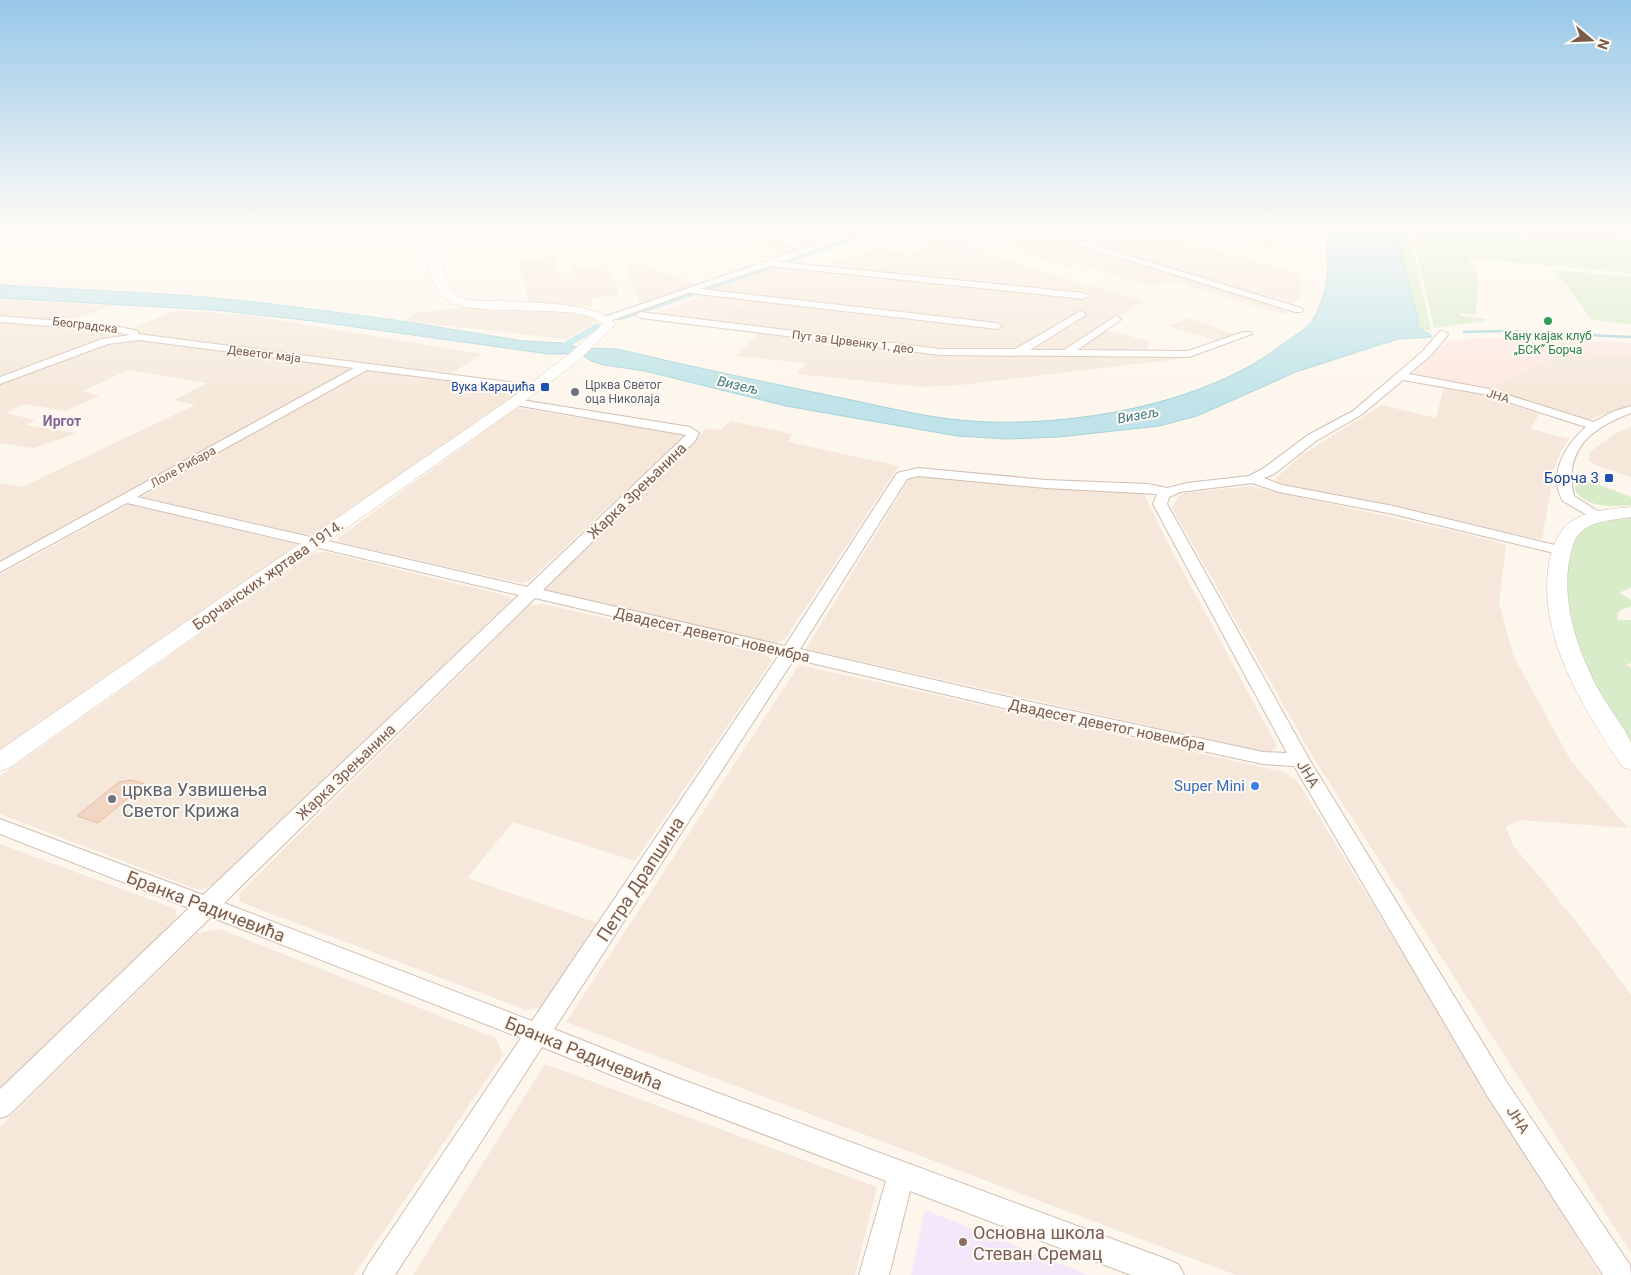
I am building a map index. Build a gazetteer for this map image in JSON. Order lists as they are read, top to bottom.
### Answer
{
  "streets": {
    "street": [
      "Београдска",
      "Пут за Црвенку 1. део",
      "Деветог маја",
      "ЈНА",
      "Лоле Рибара",
      "Жарка Зрењанина",
      "Борчанских жртава 1914.",
      "Двадесет деветог новембра",
      "Петра Драпшина",
      "Бранка Радичевића"
    ]
  },
  "crossings": [
    ["Београдска", "Деветог маја"],
    ["Деветог маја", "Лоле Рибара"],
    ["Деветог маја", "Борчанских жртава 1914."],
    ["ЈНА", "Двадесет деветог новембра"],
    ["ЈНА", "Петра Драпшина"],
    ["Лоле Рибара", "Двадесет деветог новембра"],
    ["Жарка Зрењанина", "Двадесет деветог новембра"],
    ["Жарка Зрењанина", "Бранка Радичевића"],
    ["Борчанских жртава 1914.", "Двадесет деветог новембра"],
    ["Двадесет деветог новембра", "Петра Драпшина"],
    ["Петра Драпшина", "Бранка Радичевића"]
  ],
  "districts": ["Иргот"],
  "water": ["Визељ"],
  "places": {
    "other": [
      "Кану кајак клуб „БСК” Борча",
      "Црква Светог оца Николаја",
      "Super Mini",
      "црква Узвишења Светог Крижа",
      "Основна школа Стеван Сремац"
    ],
    "transit": ["Вука Караџића", "Борча 3"]
  },
  "north": "right"
}
